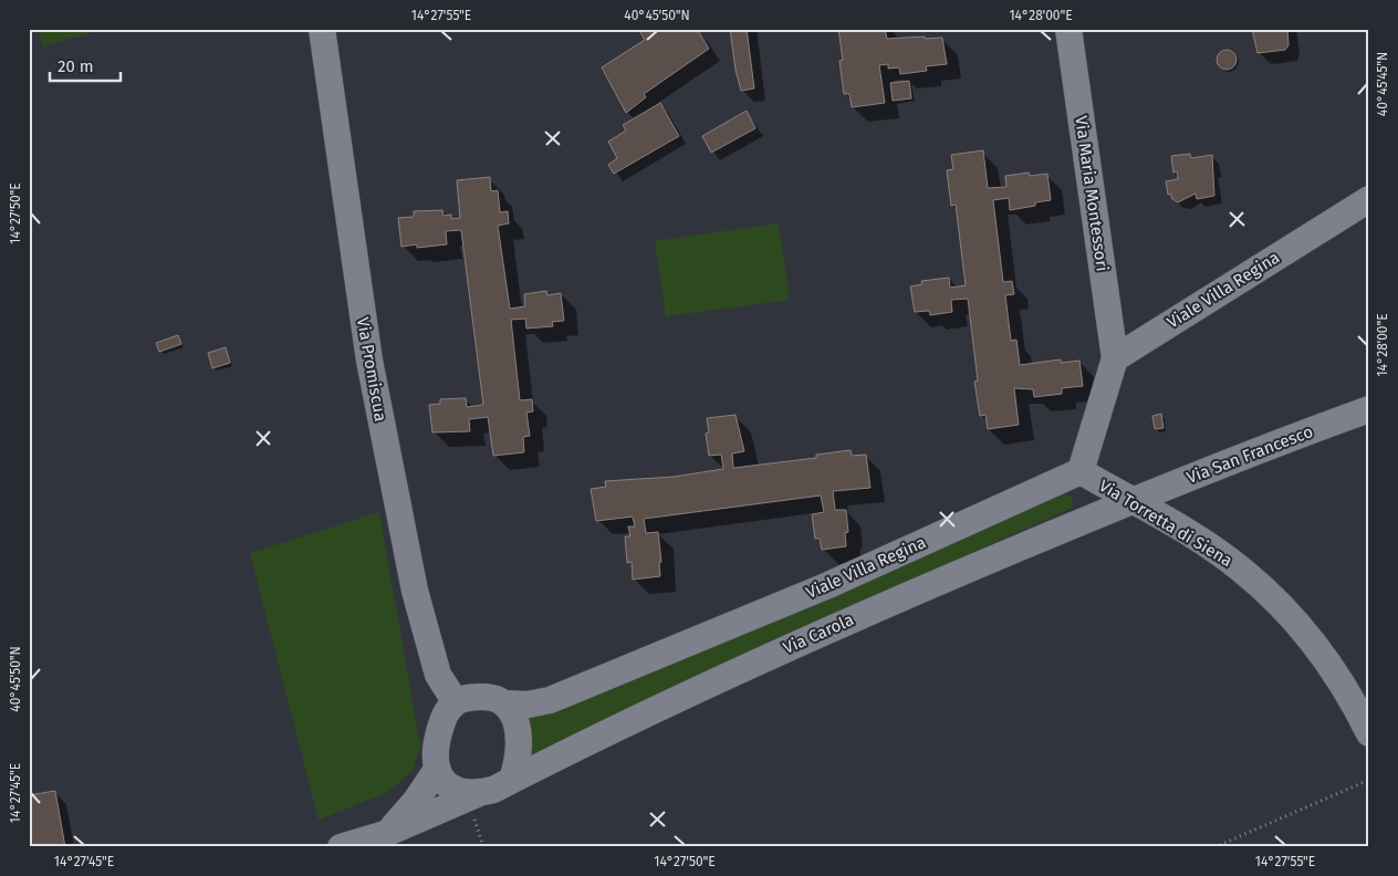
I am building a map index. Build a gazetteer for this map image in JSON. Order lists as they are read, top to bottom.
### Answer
{
  "streets": {
    "street": [
      "Via Maria Montessori",
      "Viale Villa Regina",
      "Via Promiscua",
      "Via San Francesco",
      "Via Torretta di Siena",
      "Via Carola"
    ]
  },
  "crossings": [
    ["Via Maria Montessori", "Viale Villa Regina"],
    ["Viale Villa Regina", "Via Promiscua"],
    ["Viale Villa Regina", "Via Torretta di Siena"],
    ["Viale Villa Regina", "Via Carola"],
    ["Via Promiscua", "Via Carola"],
    ["Via San Francesco", "Via Torretta di Siena"],
    ["Via San Francesco", "Via Carola"],
    ["Via Torretta di Siena", "Via Carola"]
  ],
  "scale_bar": "20 m",
  "coordinates": [
    "14°27'55\"E",
    "40°45'50\"N",
    "14°28'00\"E",
    "40°45'45\"N",
    "14°27'50\"E",
    "14°27'45\"E"
  ]
}
